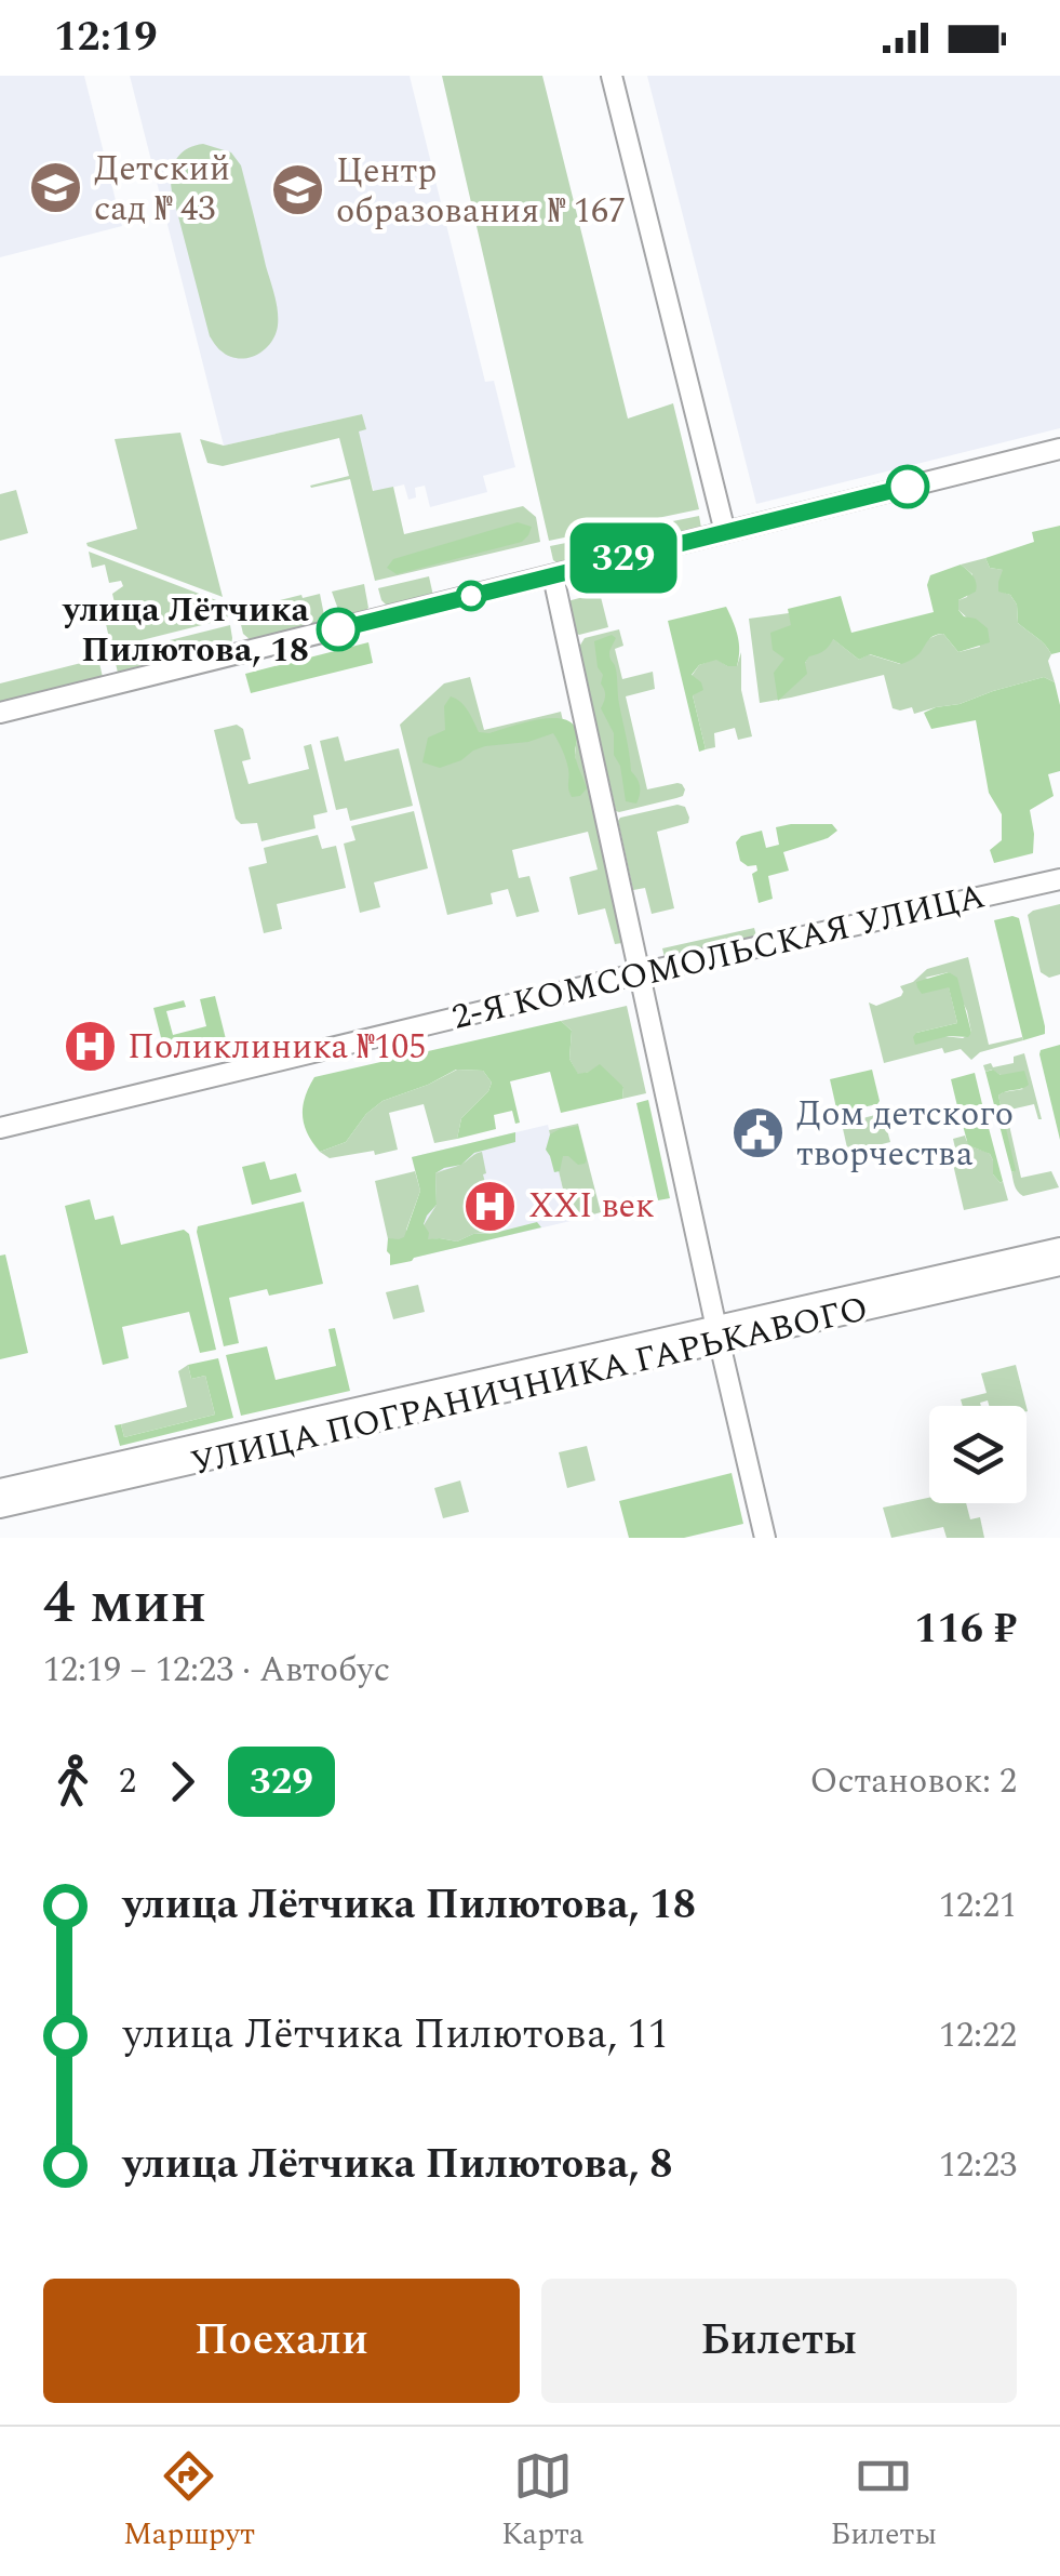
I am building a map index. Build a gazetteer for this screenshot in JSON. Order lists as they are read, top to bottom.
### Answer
{
  "streets": {
    "street": ["2-Я КОМСОМОЛЬСКАЯ УЛИЦА", "УЛИЦА ПОГРАНИЧНИКА ГАРЬКАВОГО"]
  },
  "places": {
    "school or university": ["Детский сад № 43", "Центр образования № 167"],
    "other": ["улица Лётчика Пилютова, 18"],
    "hospital": ["Поликлиника №105", "XXI век"],
    "public building": ["Дом детского творчества"]
  },
  "lines": ["bus line 329"],
  "page": {
    "status": "12:19",
    "on_map": "329",
    "heading": ["4 мин", "12:19 – 12:23 · Автобус", "116 ₽"],
    "legs": ["2", "329", "Остановок: 2"],
    "list": [
      {
        "name": "улица Лётчика Пилютова, 18",
        "value": "12:21"
      },
      {
        "name": "улица Лётчика Пилютова, 11",
        "value": "12:22"
      },
      {
        "name": "улица Лётчика Пилютова, 8",
        "value": "12:23"
      }
    ],
    "buttons": ["Поехали", "Билеты"],
    "tabs": ["Маршрут", "Карта", "Билеты"]
  }
}
